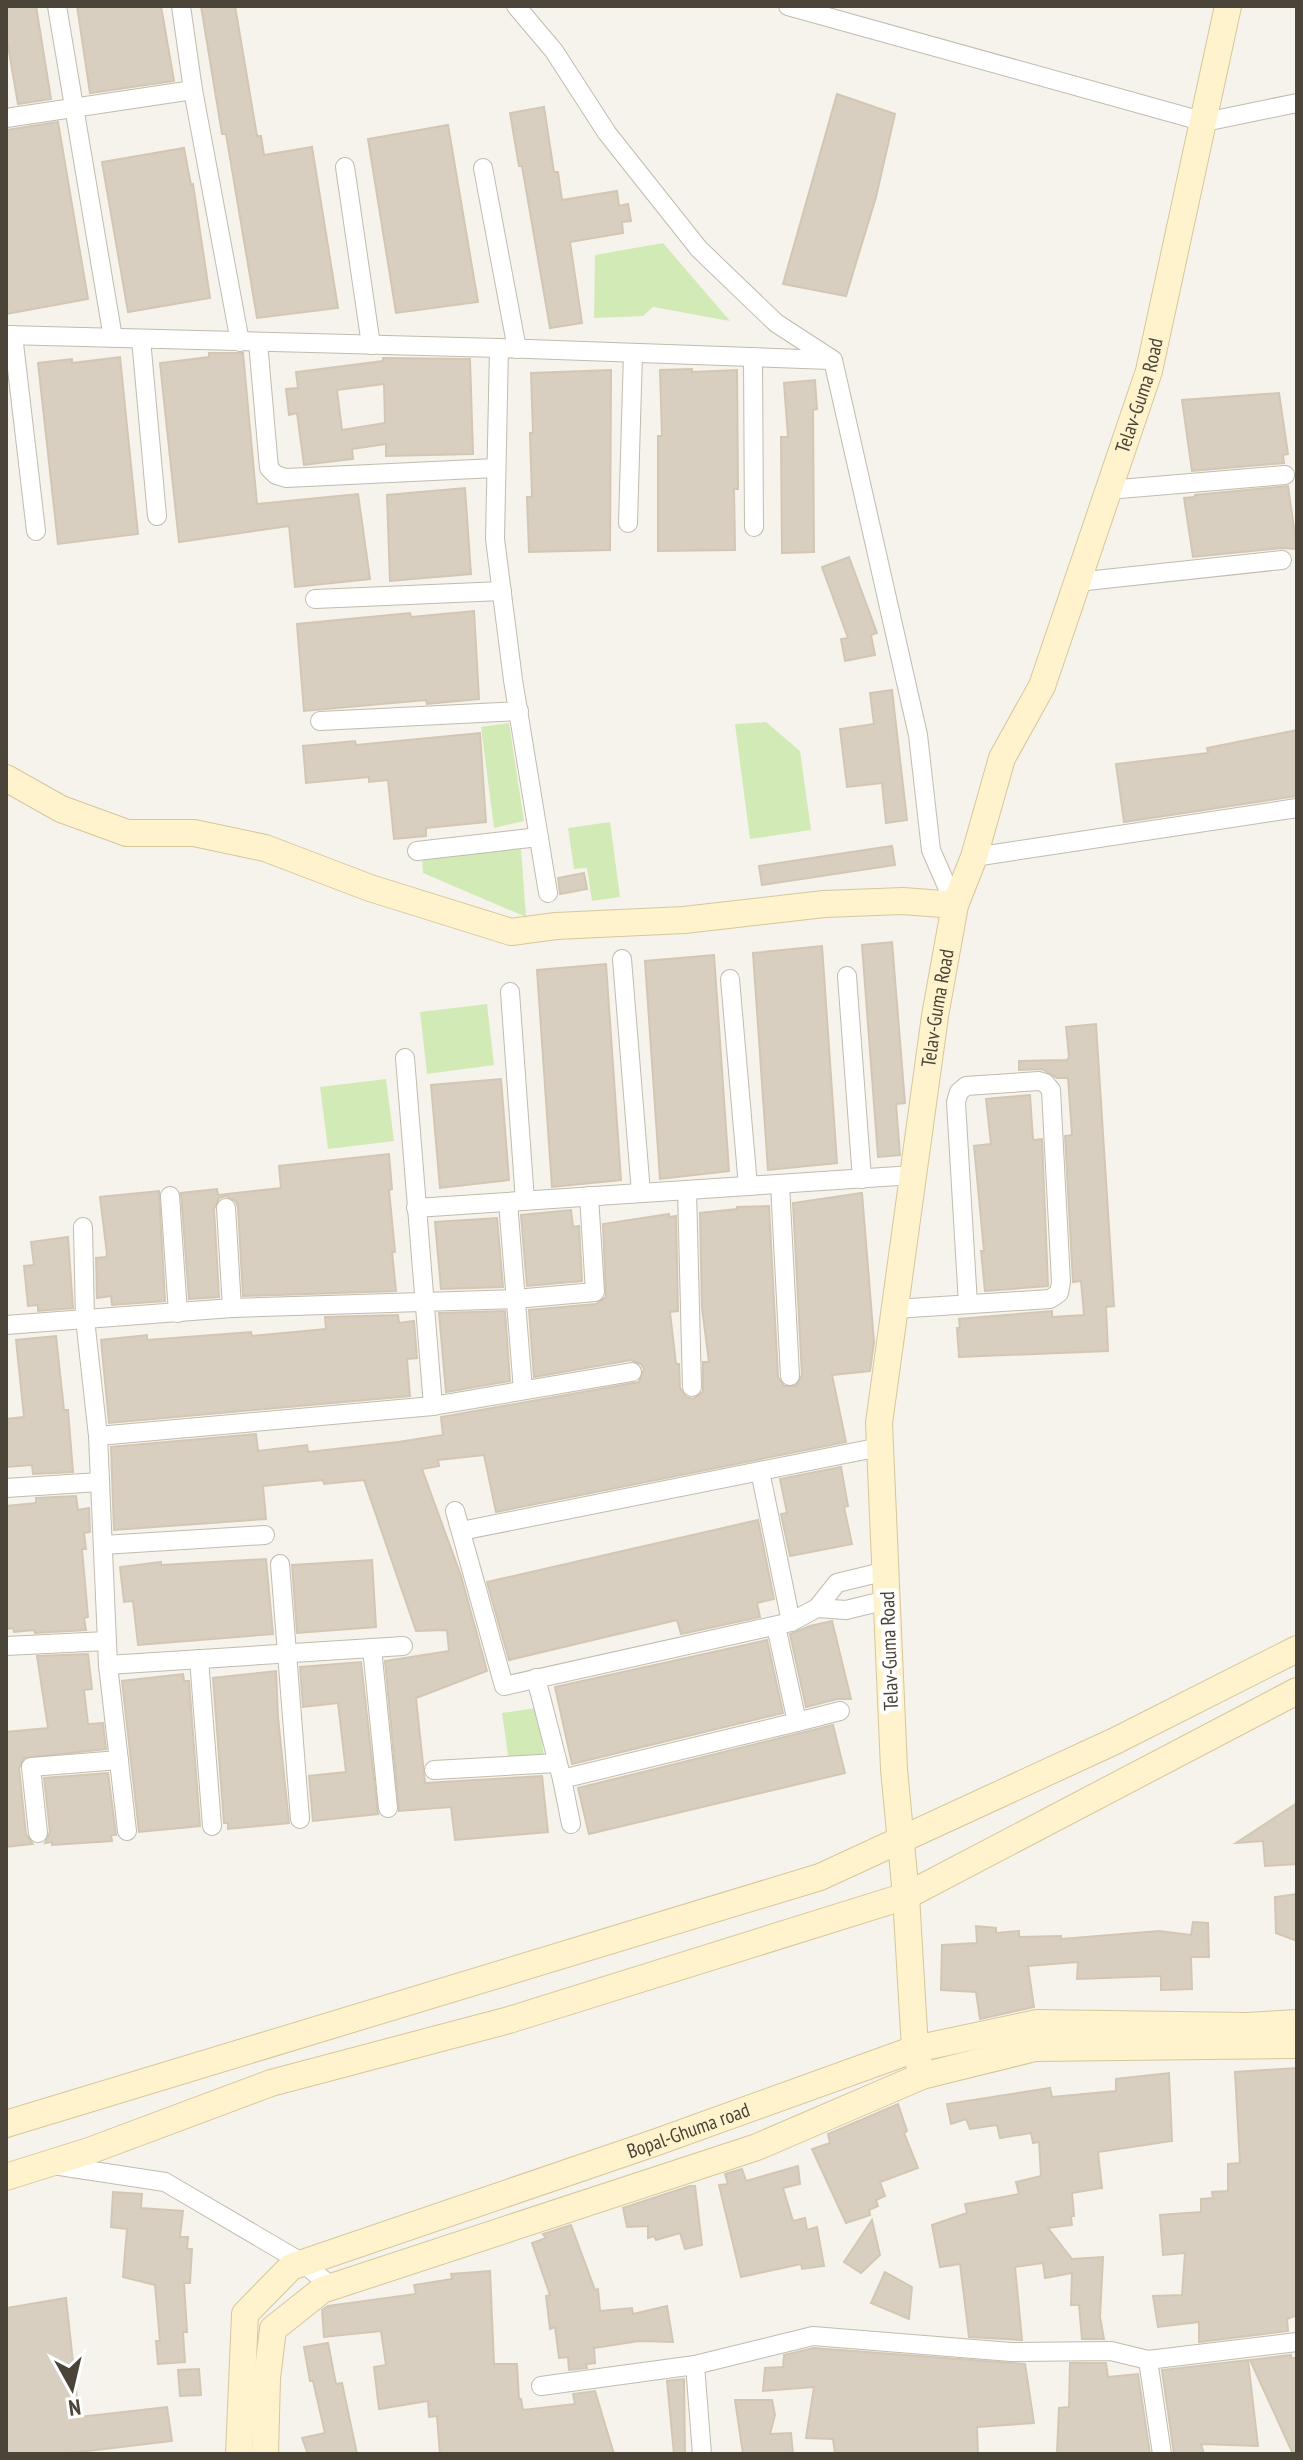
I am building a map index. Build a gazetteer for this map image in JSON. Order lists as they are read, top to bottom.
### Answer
{
  "streets": {
    "street": ["Telav-Guma Road", "Bopal-Ghuma road"]
  },
  "crossings": [
    ["Telav-Guma Road", "Bopal-Ghuma road"]
  ],
  "north": "bottom"
}
